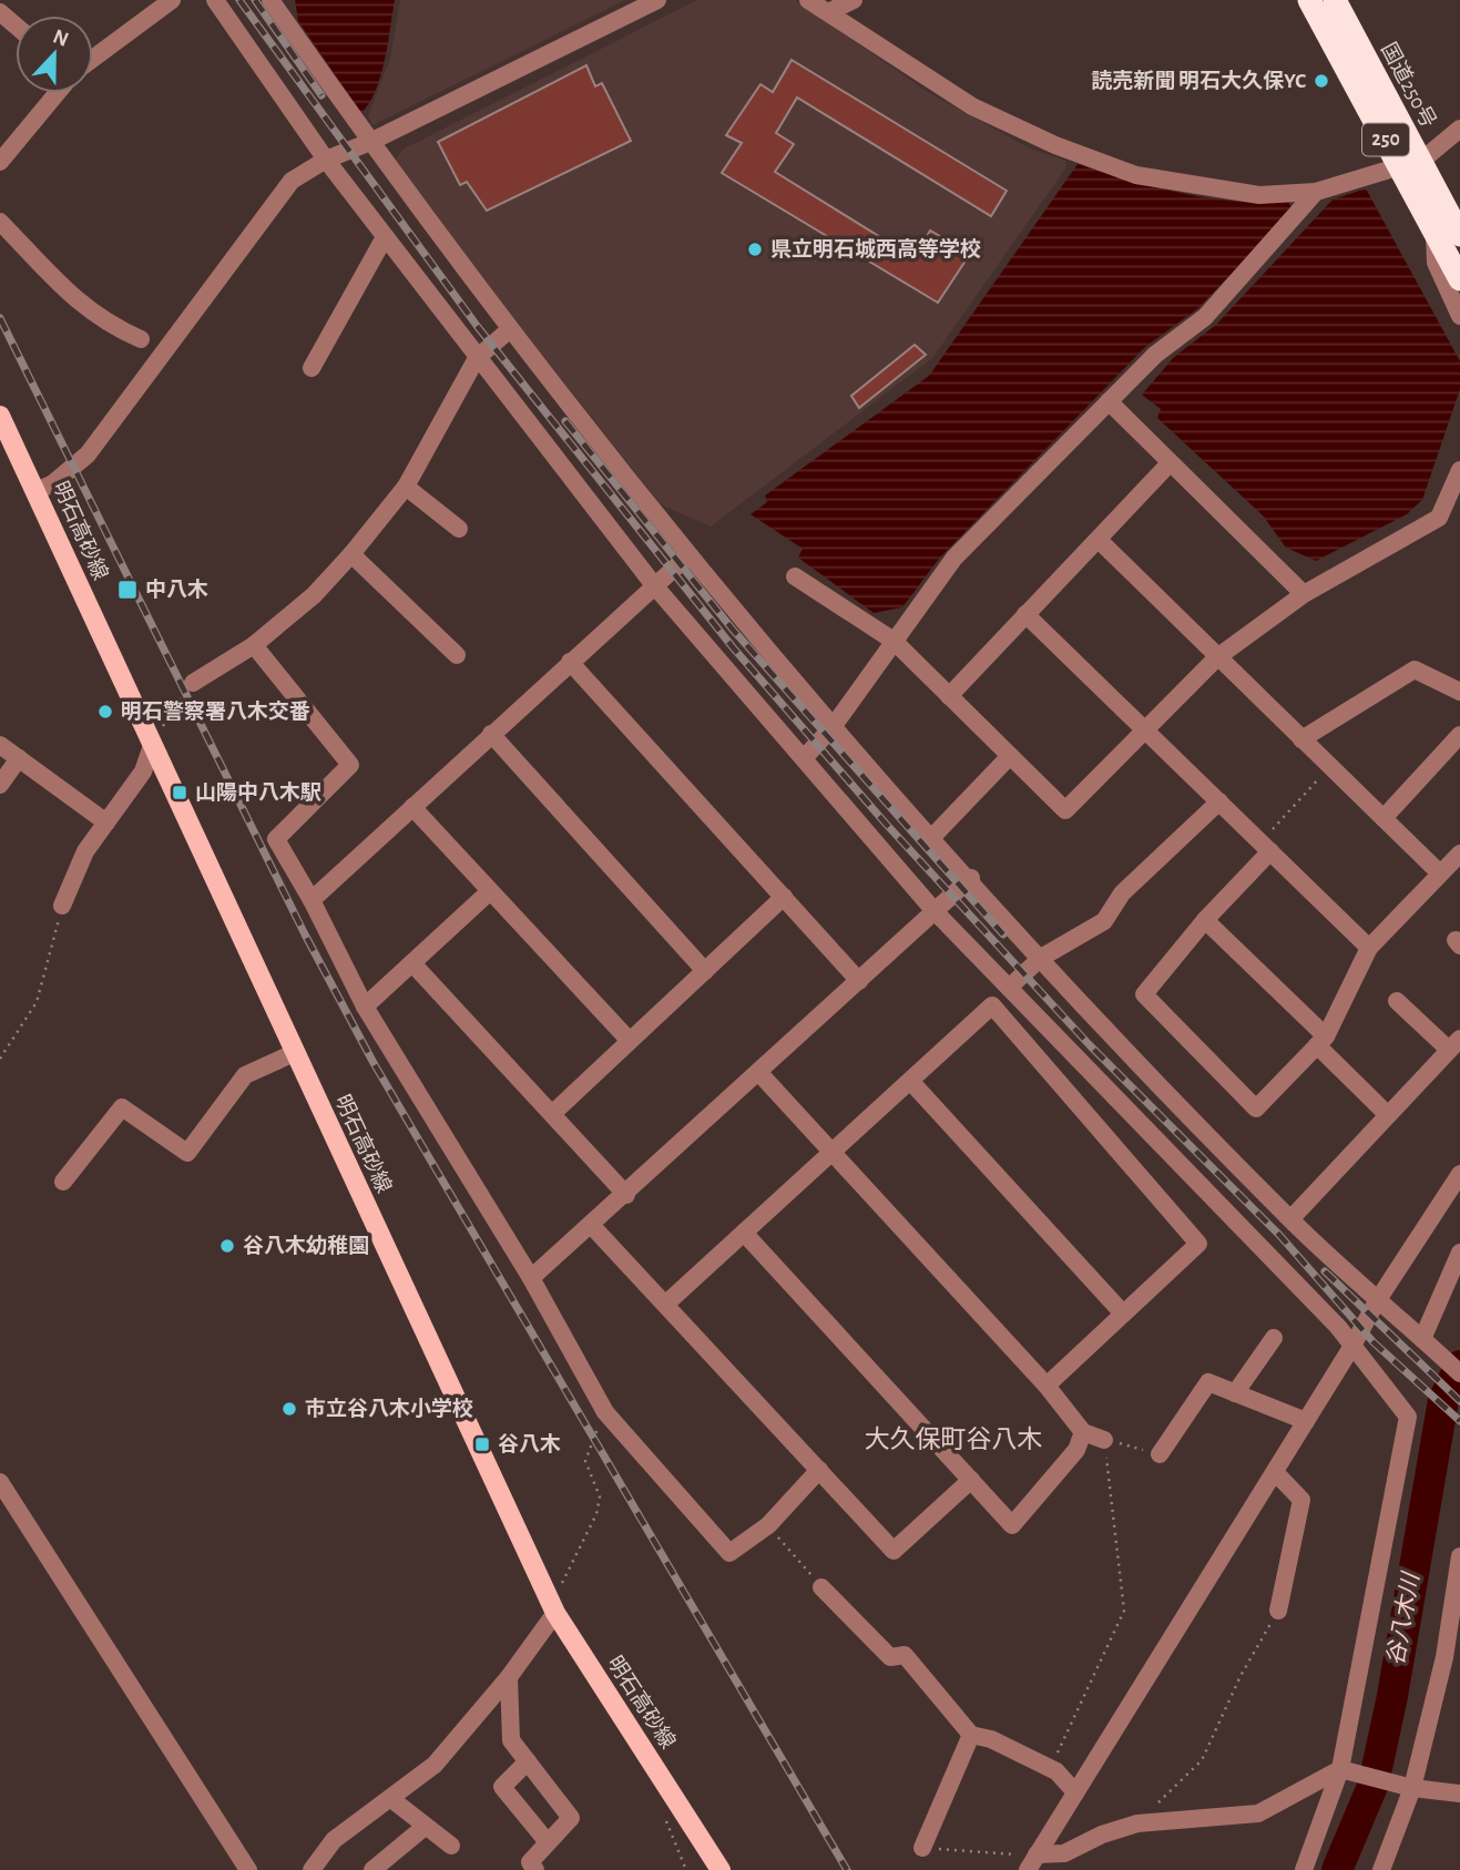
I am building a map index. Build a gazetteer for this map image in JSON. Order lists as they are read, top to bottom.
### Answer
{
  "streets": {
    "highway": ["国道250号", "250"],
    "main road": ["明石高砂線"]
  },
  "districts": ["大久保町谷八木"],
  "water": ["谷八木川"],
  "places": {
    "other": [
      "読売新聞 明石大久保YC",
      "県立明石城西高等学校",
      "明石警察署八木交番",
      "谷八木幼稚園",
      "市立谷八木小学校"
    ],
    "transit": ["中八木", "山陽中八木駅", "谷八木"]
  },
  "north": "top"
}
